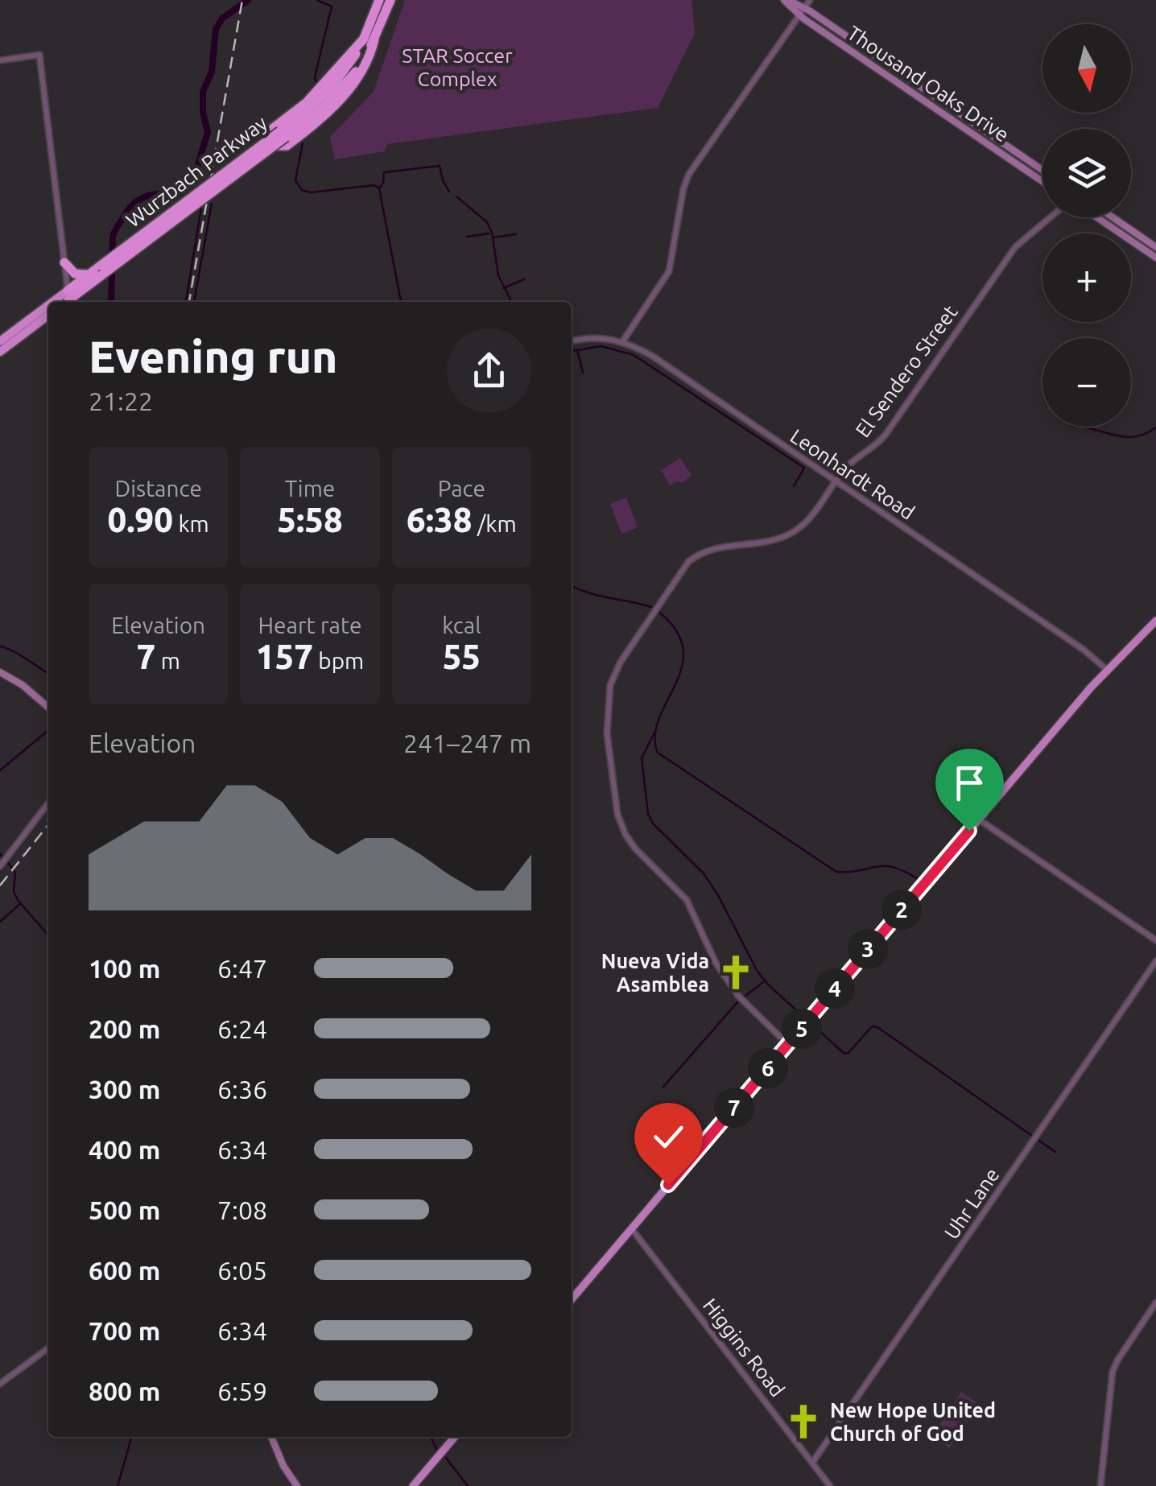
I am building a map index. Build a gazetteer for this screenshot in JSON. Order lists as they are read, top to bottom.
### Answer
{
  "streets": {
    "highway": ["Wurzbach Parkway"],
    "main road": ["Thousand Oaks Drive"],
    "street": [
      "El Sendero Street",
      "Leonhardt Road",
      "Uhr Lane",
      "Higgins Road"
    ]
  },
  "crossings": [
    ["El Sendero Street", "Leonhardt Road"],
    ["Uhr Lane", "Higgins Road"]
  ],
  "parks": ["STAR Soccer Complex"],
  "places": {
    "church": ["Nueva Vida Asamblea", "New Hope United Church of God"]
  },
  "north": "bottom",
  "page": {
    "map_buttons": ["+", "−"],
    "heading": ["Evening run", "21:22"],
    "stats": [
      ["Distance", "0.90 km"],
      ["Time", "5:58"],
      ["Pace", "6:38 /km"],
      ["Elevation", "7 m"],
      ["Heart rate", "157 bpm"],
      ["kcal", "55"]
    ],
    "chart": ["Elevation", "241–247 m"],
    "pins": [
      "2",
      "3",
      "4",
      "5",
      "6",
      "7"
    ],
    "list": [
      {
        "name": "100 m",
        "note": "6:47"
      },
      {
        "name": "200 m",
        "note": "6:24"
      },
      {
        "name": "300 m",
        "note": "6:36"
      },
      {
        "name": "400 m",
        "note": "6:34"
      },
      {
        "name": "500 m",
        "note": "7:08"
      },
      {
        "name": "600 m",
        "note": "6:05"
      },
      {
        "name": "700 m",
        "note": "6:34"
      },
      {
        "name": "800 m",
        "note": "6:59"
      }
    ]
  }
}
